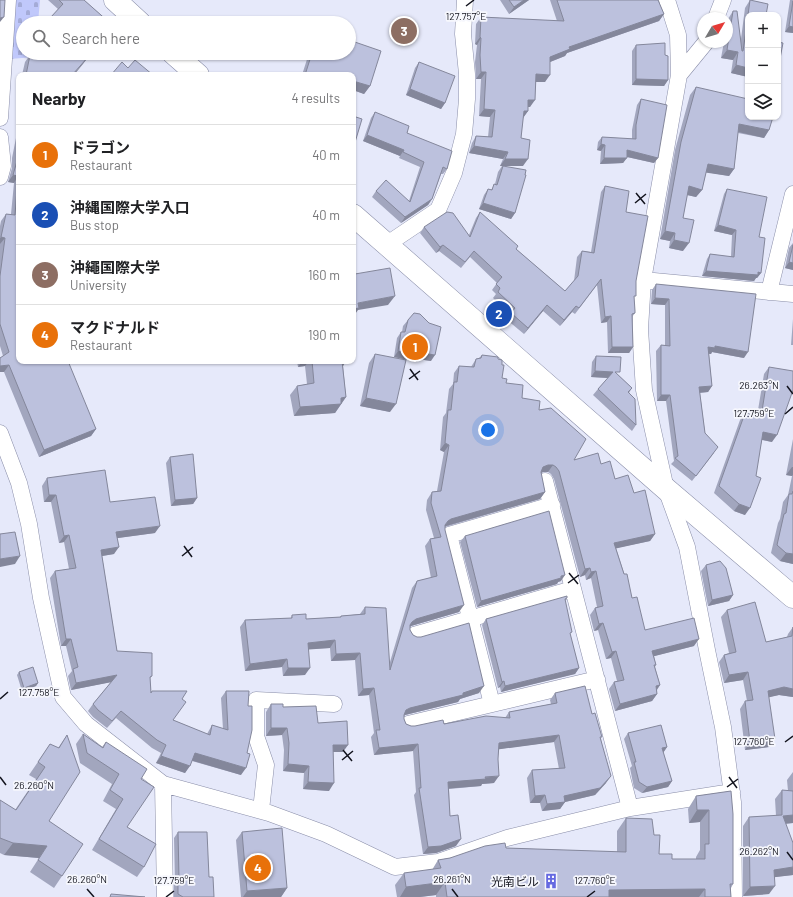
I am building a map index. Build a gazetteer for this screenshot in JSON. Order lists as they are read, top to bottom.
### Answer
{
  "places": {
    "building": ["光南ビル"]
  },
  "north": "top right",
  "page": {
    "map_buttons": ["+", "−"],
    "pins": [
      "3",
      "2",
      "1",
      "4"
    ],
    "search": "Search here",
    "heading": ["Nearby", "4 results"],
    "list": [
      {
        "mark": "1",
        "name": "ドラゴン",
        "note": "Restaurant",
        "value": "40 m"
      },
      {
        "mark": "2",
        "name": "沖縄国際大学入口",
        "note": "Bus stop",
        "value": "40 m"
      },
      {
        "mark": "3",
        "name": "沖繩国際大学",
        "note": "University",
        "value": "160 m"
      },
      {
        "mark": "4",
        "name": "マクドナルド",
        "note": "Restaurant",
        "value": "190 m"
      }
    ]
  },
  "coordinates": [
    "127.757°E",
    "26.263°N",
    "127.759°E",
    "127.758°E",
    "127.760°E",
    "26.260°N",
    "26.262°N",
    "26.261°N"
  ]
}
